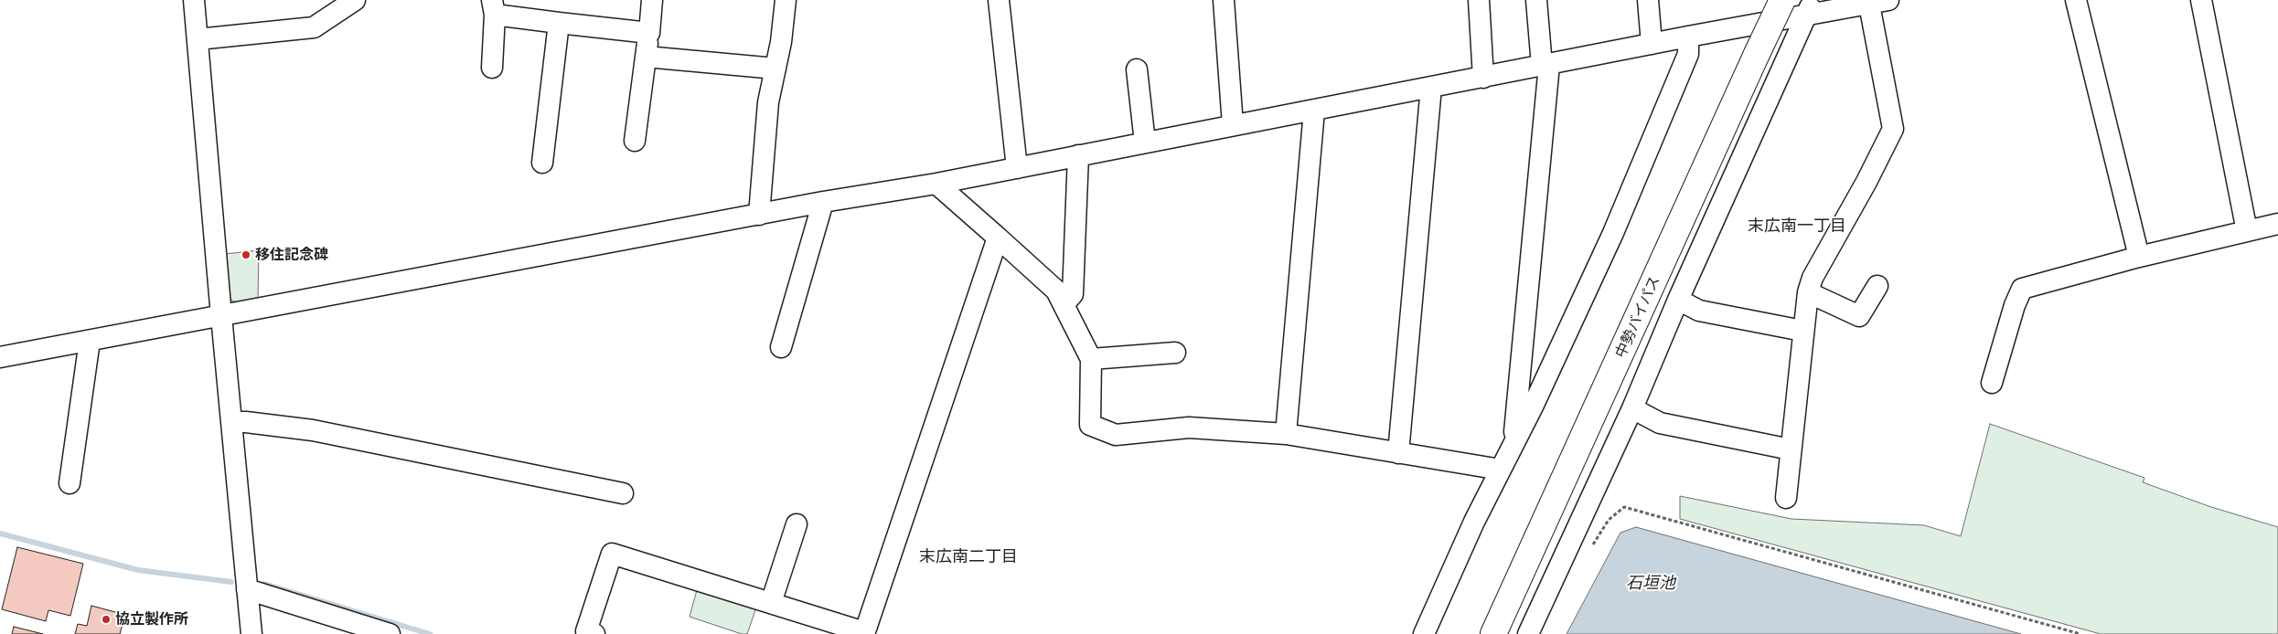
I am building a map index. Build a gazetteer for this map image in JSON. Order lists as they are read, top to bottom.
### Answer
{
  "streets": {
    "highway": ["中勢バイパス"]
  },
  "districts": ["末広南一丁目", "末広南二丁目"],
  "water": ["石垣池"],
  "places": ["移住記念碑", "協立製作所"]
}
